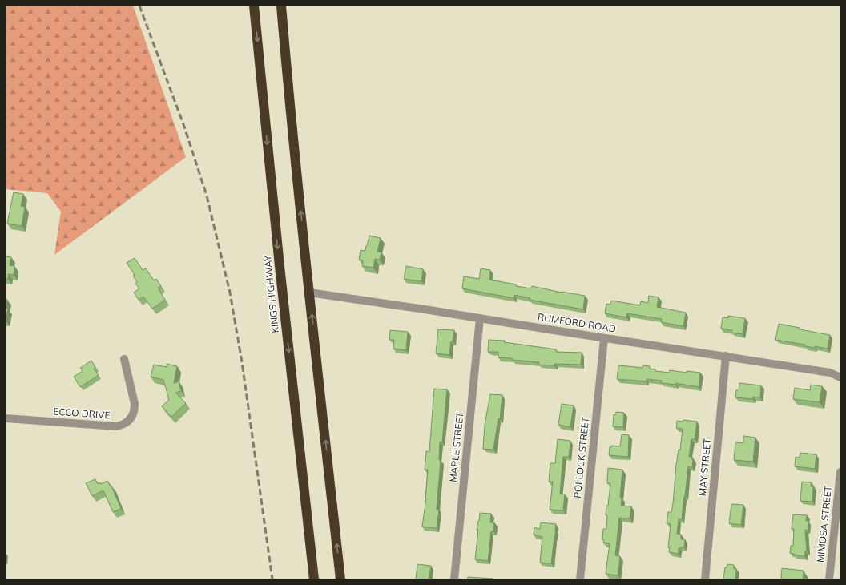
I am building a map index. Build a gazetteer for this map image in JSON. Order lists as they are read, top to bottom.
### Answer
{
  "streets": {
    "highway": ["KINGS HIGHWAY"],
    "street": [
      "RUMFORD ROAD",
      "ECCO DRIVE",
      "MAPLE STREET",
      "POLLOCK STREET",
      "MAY STREET",
      "MIMOSA STREET"
    ]
  },
  "crossings": [
    ["RUMFORD ROAD", "MAPLE STREET"],
    ["RUMFORD ROAD", "POLLOCK STREET"],
    ["RUMFORD ROAD", "MAY STREET"]
  ]
}
